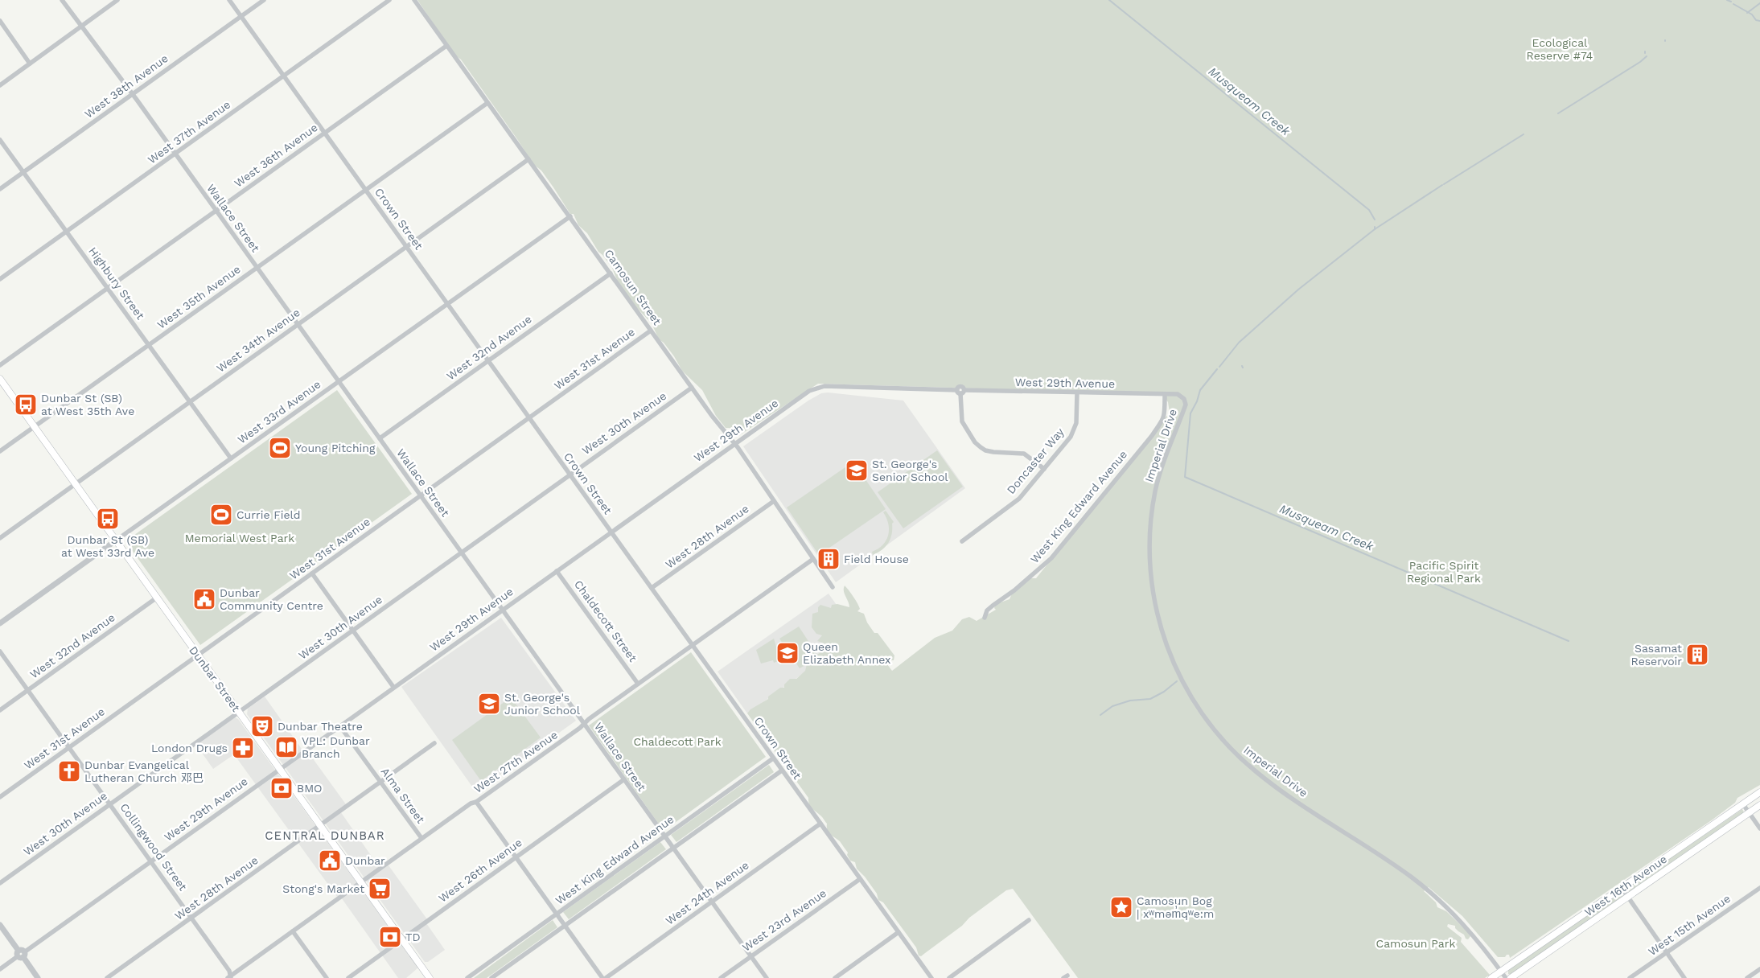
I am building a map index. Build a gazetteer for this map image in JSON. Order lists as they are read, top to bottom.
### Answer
{
  "streets": {
    "main road": ["Dunbar Street", "West 16th Avenue"],
    "street": [
      "West 38th Avenue",
      "West 37th Avenue",
      "West 36th Avenue",
      "Wallace Street",
      "Crown Street",
      "Highbury Street",
      "Camosun Street",
      "West 35th Avenue",
      "West 34th Avenue",
      "West 32nd Avenue",
      "West 31st Avenue",
      "West 29th Avenue",
      "West 33rd Avenue",
      "West 30th Avenue",
      "Imperial Drive",
      "Doncaster Way",
      "West King Edward Avenue",
      "West 28th Avenue",
      "Chaldecott Street",
      "West 27th Avenue",
      "Alma Street",
      "Collingwood Street",
      "West 26th Avenue",
      "West 24th Avenue",
      "West 23rd Avenue",
      "West 15th Avenue"
    ]
  },
  "crossings": [
    ["West 38th Avenue", "Wallace Street"],
    ["West 38th Avenue", "Crown Street"],
    ["West 38th Avenue", "Highbury Street"],
    ["West 37th Avenue", "Wallace Street"],
    ["West 37th Avenue", "Crown Street"],
    ["West 37th Avenue", "Highbury Street"],
    ["West 36th Avenue", "Wallace Street"],
    ["West 36th Avenue", "Crown Street"],
    ["West 36th Avenue", "Highbury Street"],
    ["West 36th Avenue", "Camosun Street"],
    ["Wallace Street", "West 35th Avenue"],
    ["Wallace Street", "West 34th Avenue"],
    ["Wallace Street", "West 32nd Avenue"],
    ["Wallace Street", "West 31st Avenue"],
    ["Wallace Street", "West 29th Avenue"],
    ["Wallace Street", "West 33rd Avenue"],
    ["Wallace Street", "West 30th Avenue"],
    ["Wallace Street", "West King Edward Avenue"],
    ["Wallace Street", "West 27th Avenue"],
    ["Wallace Street", "West 26th Avenue"],
    ["Wallace Street", "West 24th Avenue"],
    ["Wallace Street", "West 23rd Avenue"],
    ["Crown Street", "West 35th Avenue"],
    ["Crown Street", "West 34th Avenue"],
    ["Crown Street", "West 32nd Avenue"],
    ["Crown Street", "West 31st Avenue"],
    ["Crown Street", "West 29th Avenue"],
    ["Crown Street", "West 33rd Avenue"],
    ["Crown Street", "West 30th Avenue"],
    ["Crown Street", "West King Edward Avenue"],
    ["Crown Street", "West 28th Avenue"],
    ["Crown Street", "West 27th Avenue"],
    ["Crown Street", "West 24th Avenue"],
    ["Crown Street", "West 23rd Avenue"],
    ["Highbury Street", "West 35th Avenue"],
    ["Highbury Street", "West 34th Avenue"],
    ["Highbury Street", "West 33rd Avenue"],
    ["Camosun Street", "West 35th Avenue"],
    ["Camosun Street", "West 34th Avenue"],
    ["Camosun Street", "West 32nd Avenue"],
    ["Camosun Street", "West 31st Avenue"],
    ["Camosun Street", "West 29th Avenue"],
    ["Camosun Street", "West 33rd Avenue"],
    ["Camosun Street", "West 30th Avenue"],
    ["Camosun Street", "West 28th Avenue"],
    ["Camosun Street", "West 27th Avenue"],
    ["West 35th Avenue", "Dunbar Street"],
    ["West 34th Avenue", "Dunbar Street"],
    ["West 32nd Avenue", "Dunbar Street"],
    ["West 32nd Avenue", "Collingwood Street"],
    ["West 31st Avenue", "Dunbar Street"],
    ["West 31st Avenue", "Collingwood Street"],
    ["West 29th Avenue", "Imperial Drive"],
    ["West 29th Avenue", "Doncaster Way"],
    ["West 29th Avenue", "West King Edward Avenue"],
    ["West 29th Avenue", "Chaldecott Street"],
    ["West 29th Avenue", "Dunbar Street"],
    ["West 29th Avenue", "Alma Street"],
    ["West 29th Avenue", "Collingwood Street"],
    ["West 33rd Avenue", "Dunbar Street"],
    ["West 30th Avenue", "Dunbar Street"],
    ["West 30th Avenue", "Collingwood Street"],
    ["Imperial Drive", "West King Edward Avenue"],
    ["Imperial Drive", "West 16th Avenue"],
    ["West 28th Avenue", "Dunbar Street"],
    ["West 28th Avenue", "Alma Street"],
    ["West 28th Avenue", "Collingwood Street"],
    ["Chaldecott Street", "West 27th Avenue"],
    ["Dunbar Street", "West 27th Avenue"],
    ["Dunbar Street", "West 26th Avenue"],
    ["West 27th Avenue", "Alma Street"],
    ["West 27th Avenue", "Collingwood Street"]
  ],
  "districts": ["CENTRAL DUNBAR"],
  "water": ["Musqueam Creek"],
  "parks": [
    "Ecological Reserve #74",
    "Memorial West Park",
    "Pacific Spirit Regional Park",
    "Chaldecott Park",
    "Camosun Park"
  ],
  "places": {
    "bus stop": ["Dunbar St (SB) at West 35th Ave", "Dunbar St (SB) at West 33rd Ave"],
    "sports": ["Young Pitching", "Currie Field"],
    "school or university": ["St. George's Senior School", "Queen Elizabeth Annex", "St. George's Junior School"],
    "building": ["Field House", "Sasamat Reservoir"],
    "public building": ["Dunbar Community Centre", "Dunbar"],
    "theatre": ["Dunbar Theatre"],
    "library": ["VPL: Dunbar Branch"],
    "pharmacy": ["London Drugs"],
    "church": ["Dunbar Evangelical Lutheran Church 邓巴"],
    "bank": ["BMO", "TD"],
    "supermarket": ["Stong's Market"],
    "place": ["Camosun Bog | xʷməm̓qʷe:m"]
  }
}
